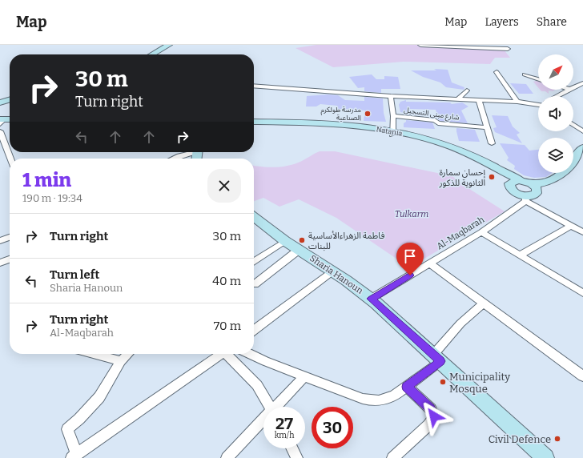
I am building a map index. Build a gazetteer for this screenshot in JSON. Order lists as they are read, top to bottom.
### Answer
{
  "streets": {
    "street": [
      "شارع مبنى التسجيل",
      "Natania",
      "Al-Maqbarah",
      "Sharia Hanoun"
    ]
  },
  "crossings": [
    ["Natania", "Al-Maqbarah"],
    ["Al-Maqbarah", "Sharia Hanoun"]
  ],
  "parks": ["Tulkarm"],
  "places": [
    "مدرسة طولكرم الصناعية",
    "إحسان سمارة الثانوية للذكور",
    "فاطمة الزهراءالأساسية للبنات",
    "Municipality Mosque",
    "Civil Defence"
  ],
  "north": "top right",
  "page": {
    "header": "Map",
    "nav": ["Map", "Layers", "Share"],
    "turn": ["30 m", "Turn right"],
    "heading": ["1 min", "190 m · 19:34"],
    "list": [
      {
        "name": "Turn right",
        "value": "30 m"
      },
      {
        "name": "Turn left",
        "note": "Sharia Hanoun",
        "value": "40 m"
      },
      {
        "name": "Turn right",
        "note": "Al-Maqbarah",
        "value": "70 m"
      }
    ],
    "speed": "27 km/h",
    "limit": "30"
  }
}
